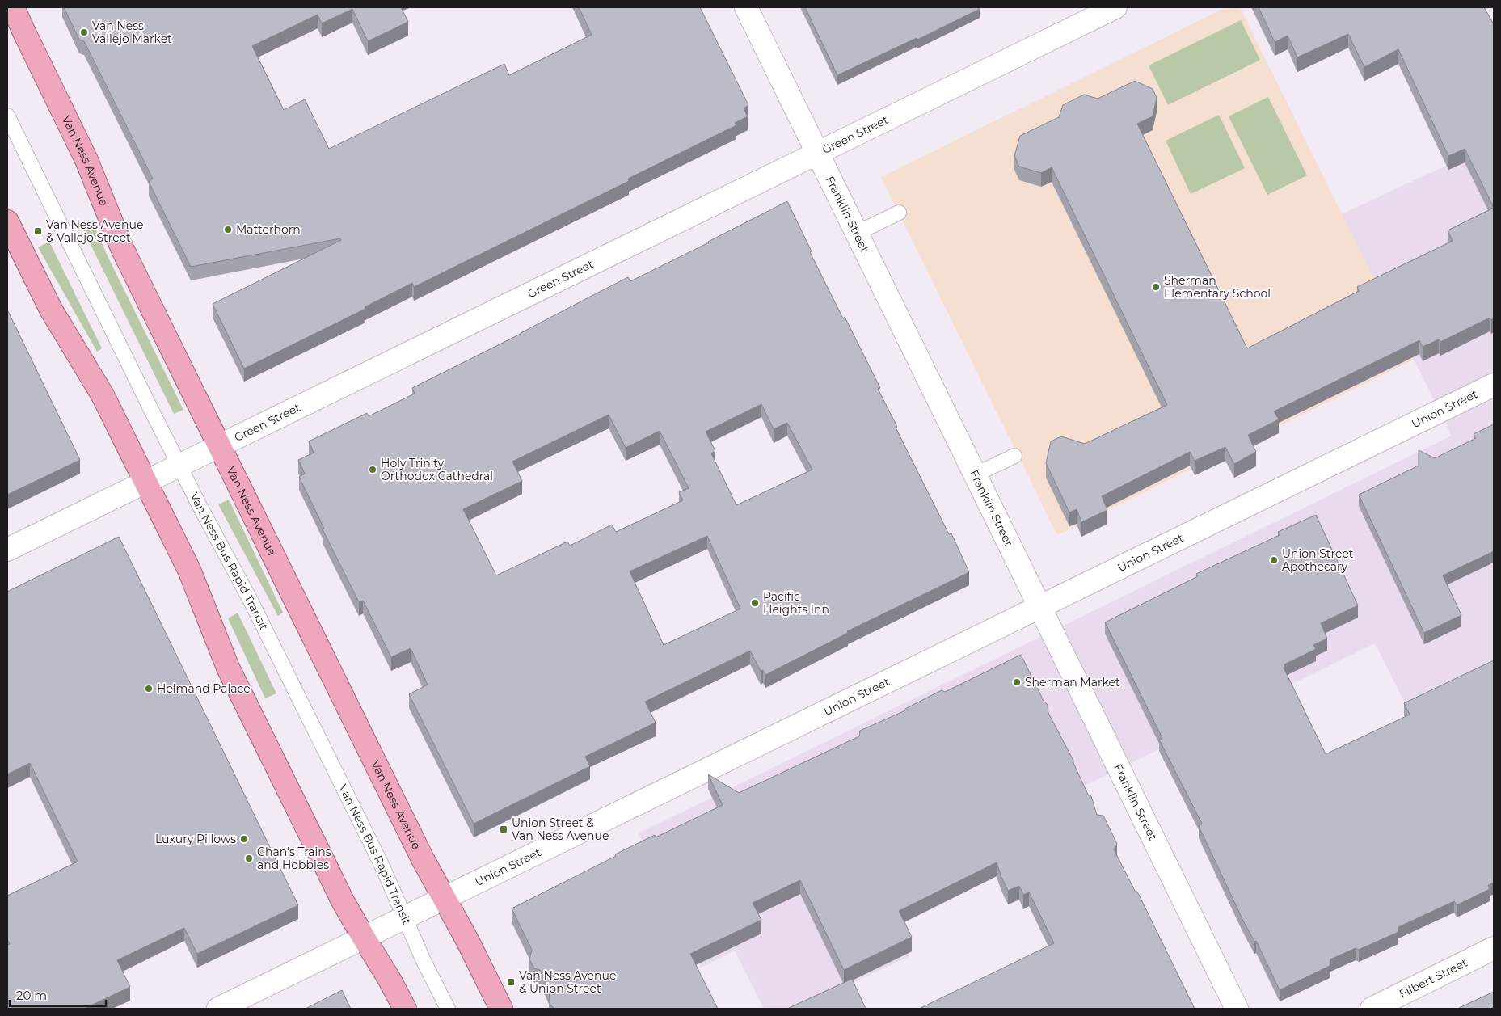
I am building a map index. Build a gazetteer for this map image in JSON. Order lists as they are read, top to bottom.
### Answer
{
  "streets": {
    "highway": ["Van Ness Avenue"],
    "street": [
      "Green Street",
      "Franklin Street",
      "Union Street",
      "Filbert Street"
    ],
    "lane": ["Van Ness Bus Rapid Transit"]
  },
  "crossings": [
    ["Green Street", "Van Ness Avenue"],
    ["Green Street", "Franklin Street"],
    ["Green Street", "Van Ness Bus Rapid Transit"],
    ["Van Ness Avenue", "Union Street"],
    ["Franklin Street", "Union Street"],
    ["Union Street", "Van Ness Bus Rapid Transit"]
  ],
  "places": {
    "other": [
      "Van Ness Vallejo Market",
      "Matterhorn",
      "Sherman Elementary School",
      "Holy Trinity Orthodox Cathedral",
      "Union Street Apothecary",
      "Pacific Heights Inn",
      "Sherman Market",
      "Helmand Palace",
      "Luxury Pillows",
      "Chan's Trains and Hobbies"
    ],
    "transit": ["Van Ness Avenue & Vallejo Street", "Union Street & Van Ness Avenue", "Van Ness Avenue & Union Street"]
  },
  "scale_bar": "20 m"
}
